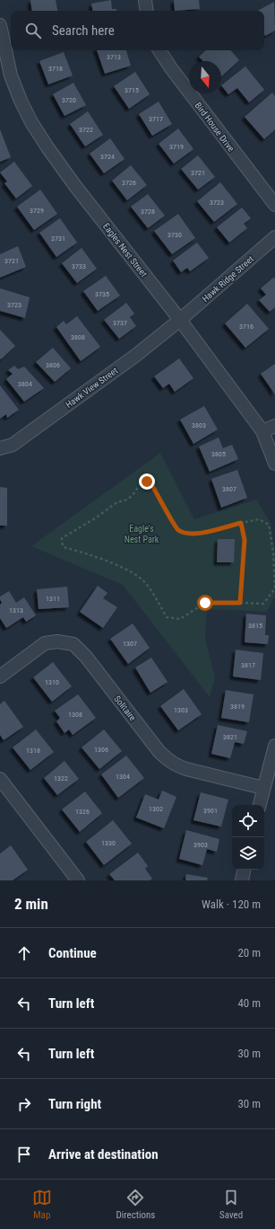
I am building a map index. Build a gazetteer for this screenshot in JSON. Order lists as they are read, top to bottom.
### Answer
{
  "streets": {
    "street": [
      "Bird House Drive",
      "Eagles Nest Street",
      "Hawk Ridge Street",
      "Hawk View Street",
      "Solitaire"
    ]
  },
  "crossings": [
    ["Eagles Nest Street", "Hawk Ridge Street"],
    ["Eagles Nest Street", "Hawk View Street"],
    ["Hawk Ridge Street", "Hawk View Street"]
  ],
  "parks": ["Eagle's Nest Park"],
  "house_numbers": [
    "3713",
    "3718",
    "3715",
    "3720",
    "3717",
    "3722",
    "3719",
    "3724",
    "3721",
    "3726",
    "3723",
    "3729",
    "3728",
    "3730",
    "3731",
    "3721",
    "3733",
    "3735",
    "3723",
    "3737",
    "3716",
    "3808",
    "3806",
    "3804",
    "3803",
    "3805",
    "3807",
    "1311",
    "1313",
    "3815",
    "1307",
    "3817",
    "1310",
    "3819",
    "1303",
    "1308",
    "3821",
    "1306",
    "1318",
    "1304",
    "1322",
    "1302",
    "3901",
    "1326",
    "1330",
    "3903"
  ],
  "north": "bottom",
  "page": {
    "search": "Search here",
    "heading": ["2 min", "Walk · 120 m"],
    "list": [
      ["Continue", "20 m"],
      ["Turn left", "40 m"],
      ["Turn left", "30 m"],
      ["Turn right", "30 m"],
      "Arrive at destination"
    ],
    "nav": ["Map", "Directions", "Saved"]
  }
}
